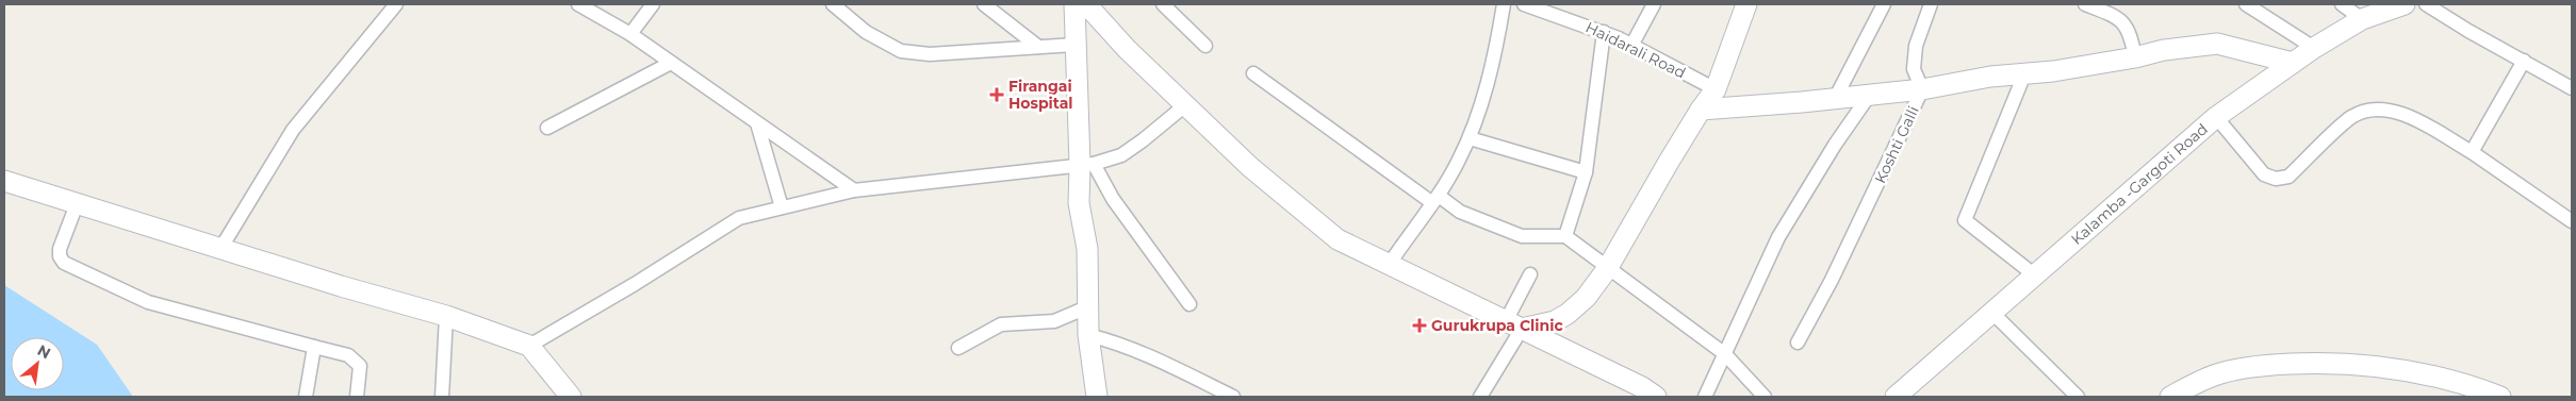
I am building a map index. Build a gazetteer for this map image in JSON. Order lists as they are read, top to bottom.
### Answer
{
  "streets": {
    "street": ["Haidarali Road", "Koshti Galli", "Kalamba -Gargoti Road"]
  },
  "places": {
    "health": ["Firangai Hospital", "Gurukrupa Clinic"]
  },
  "north": "top right"
}
